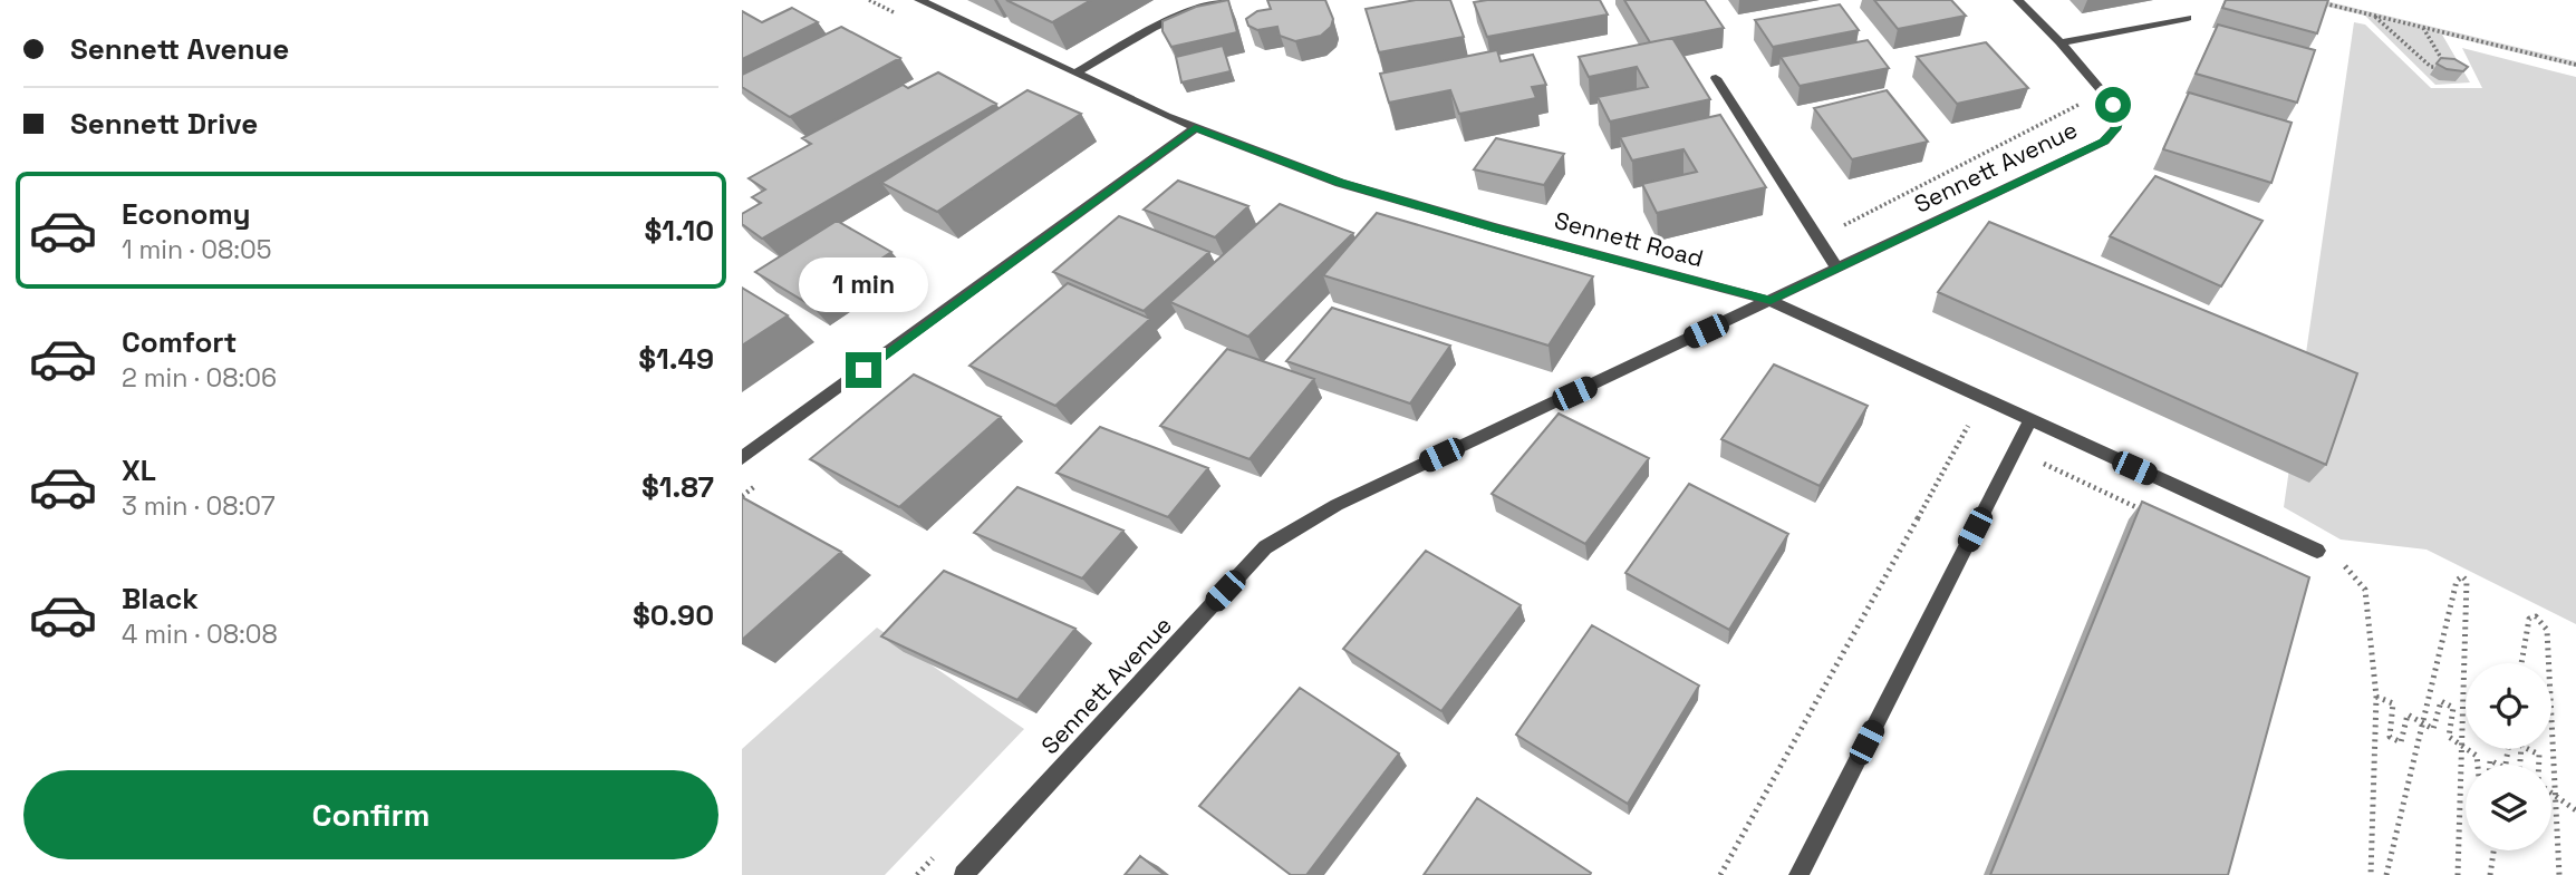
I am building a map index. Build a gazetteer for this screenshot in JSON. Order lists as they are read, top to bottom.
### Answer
{
  "streets": {
    "street": ["Sennett Avenue", "Sennett Road"]
  },
  "crossings": [
    ["Sennett Avenue", "Sennett Road"]
  ],
  "page": {
    "banner": ["Sennett Avenue", "Sennett Drive"],
    "list": [
      {
        "name": "Economy",
        "note": "1 min · 08:05",
        "value": "$1.10"
      },
      {
        "name": "Comfort",
        "note": "2 min · 08:06",
        "value": "$1.49"
      },
      {
        "name": "XL",
        "note": "3 min · 08:07",
        "value": "$1.87"
      },
      {
        "name": "Black",
        "note": "4 min · 08:08",
        "value": "$0.90"
      }
    ],
    "bubble": "1 min",
    "buttons": "Confirm"
  }
}
